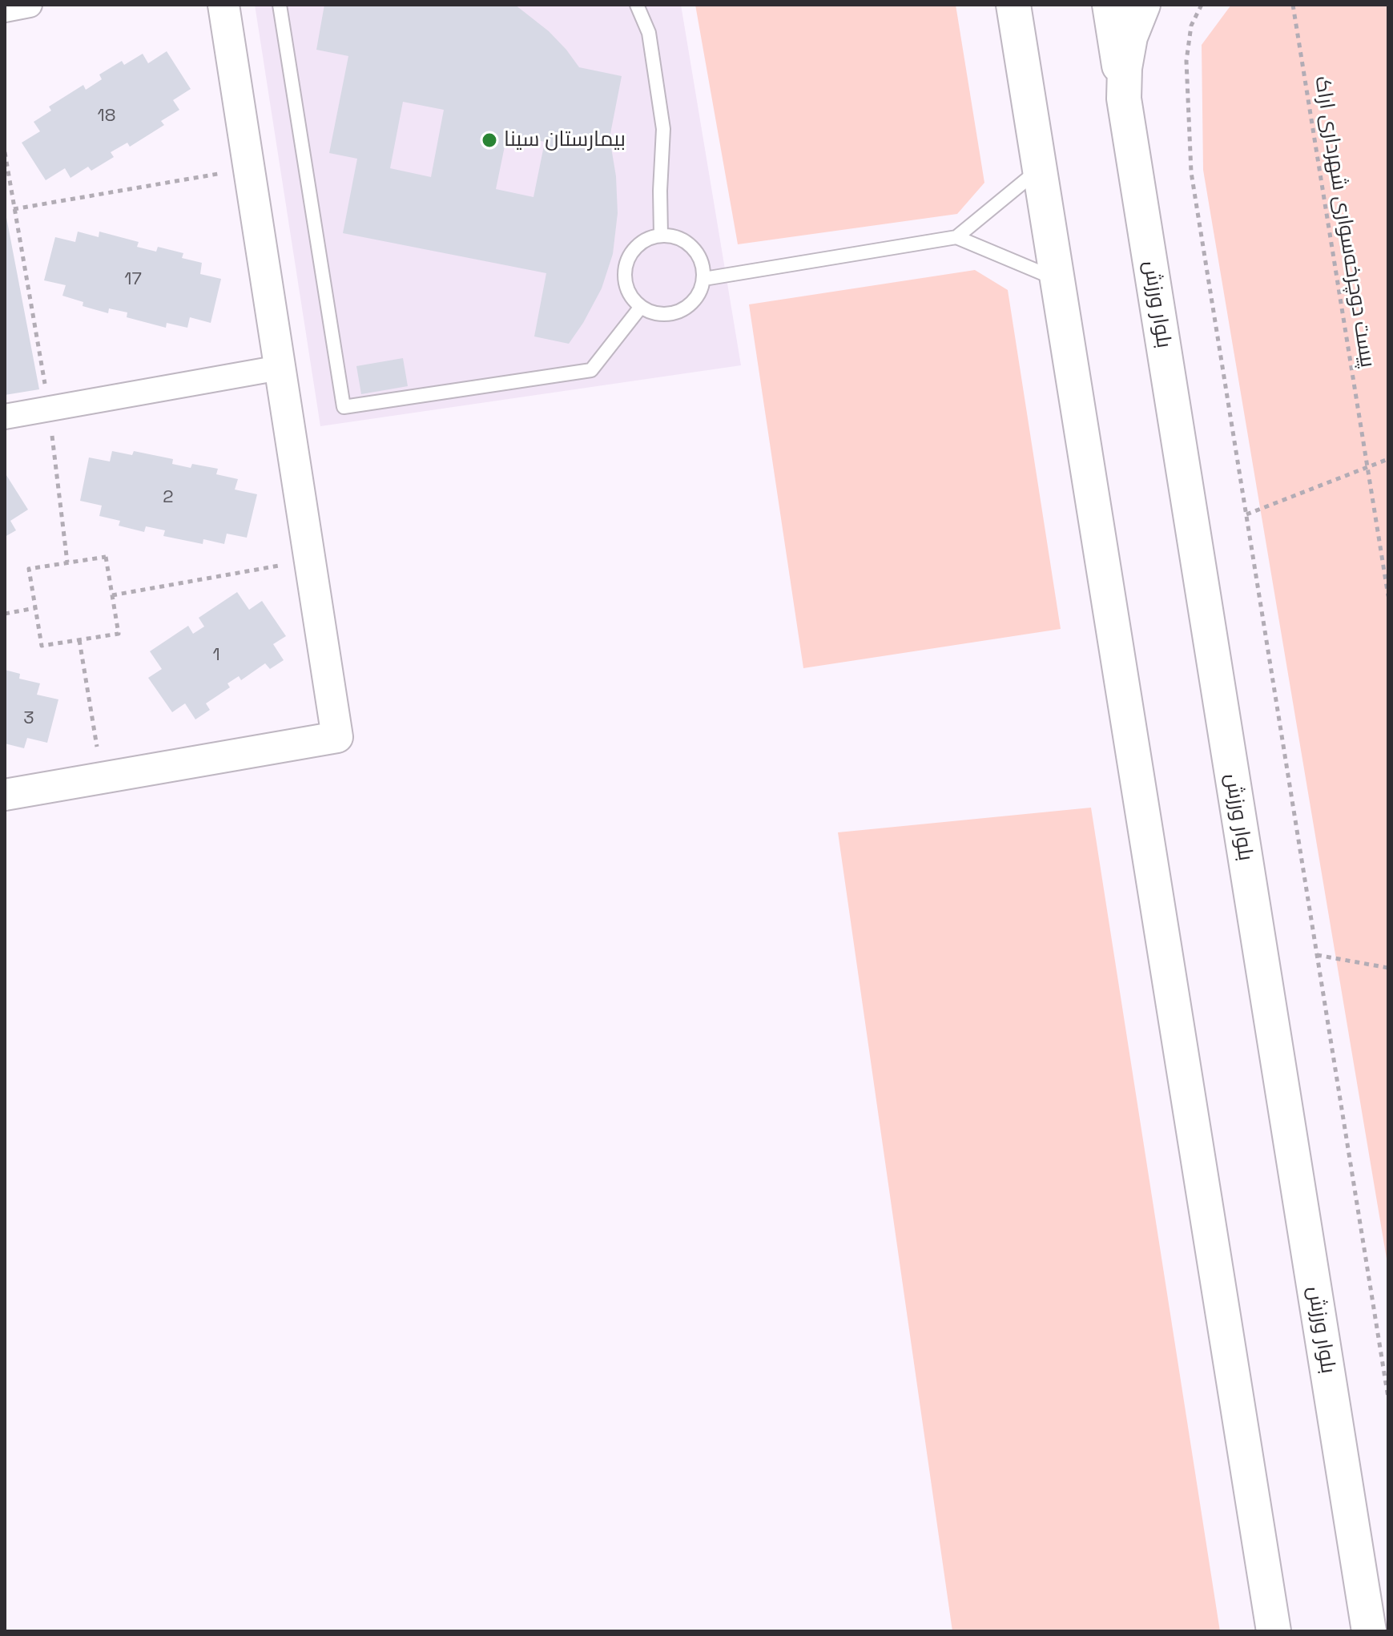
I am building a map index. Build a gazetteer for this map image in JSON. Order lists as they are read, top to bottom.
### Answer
{
  "streets": {
    "main road": ["بلوار ورزش"],
    "path": ["پیست دوچرخه‌سواری شهرداری اراک"]
  },
  "places": ["بیمارستان سینا"],
  "house_numbers": [
    "18",
    "17",
    "2",
    "1",
    "3"
  ]
}
